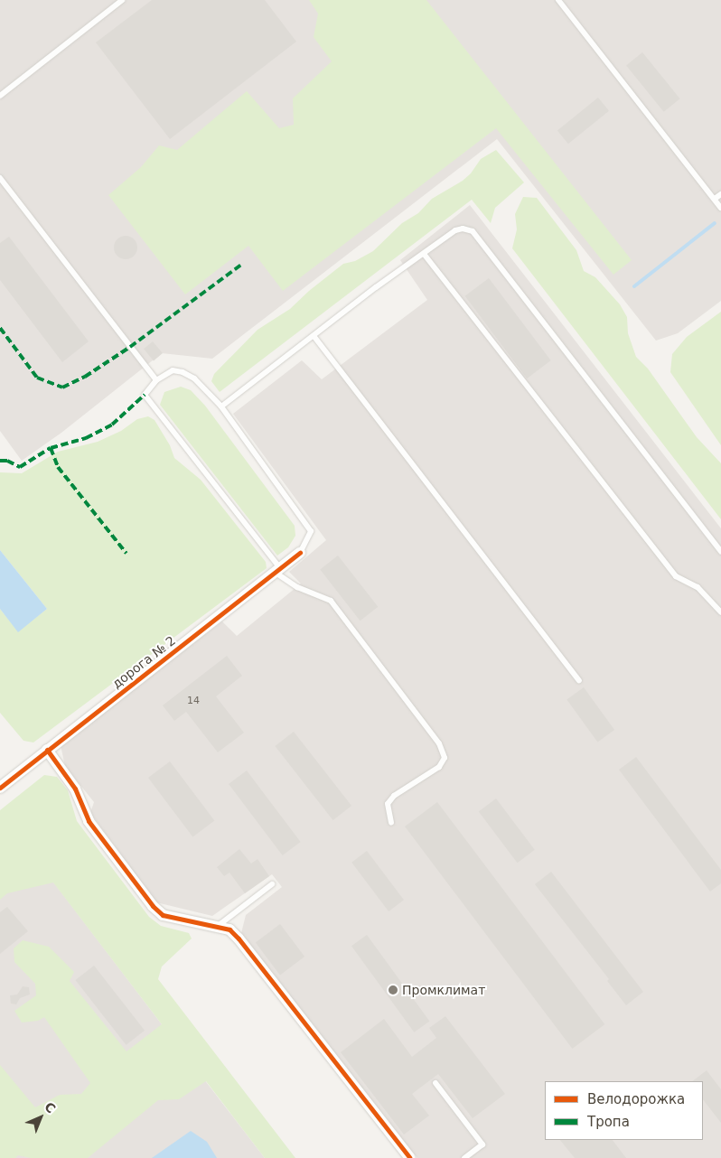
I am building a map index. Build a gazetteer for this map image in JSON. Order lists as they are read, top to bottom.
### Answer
{
  "streets": {
    "street": ["дорога № 2"]
  },
  "places": ["Промклимат"],
  "house_numbers": ["14"],
  "legend": ["Велодорожка", "Тропа"],
  "north": "top right"
}
